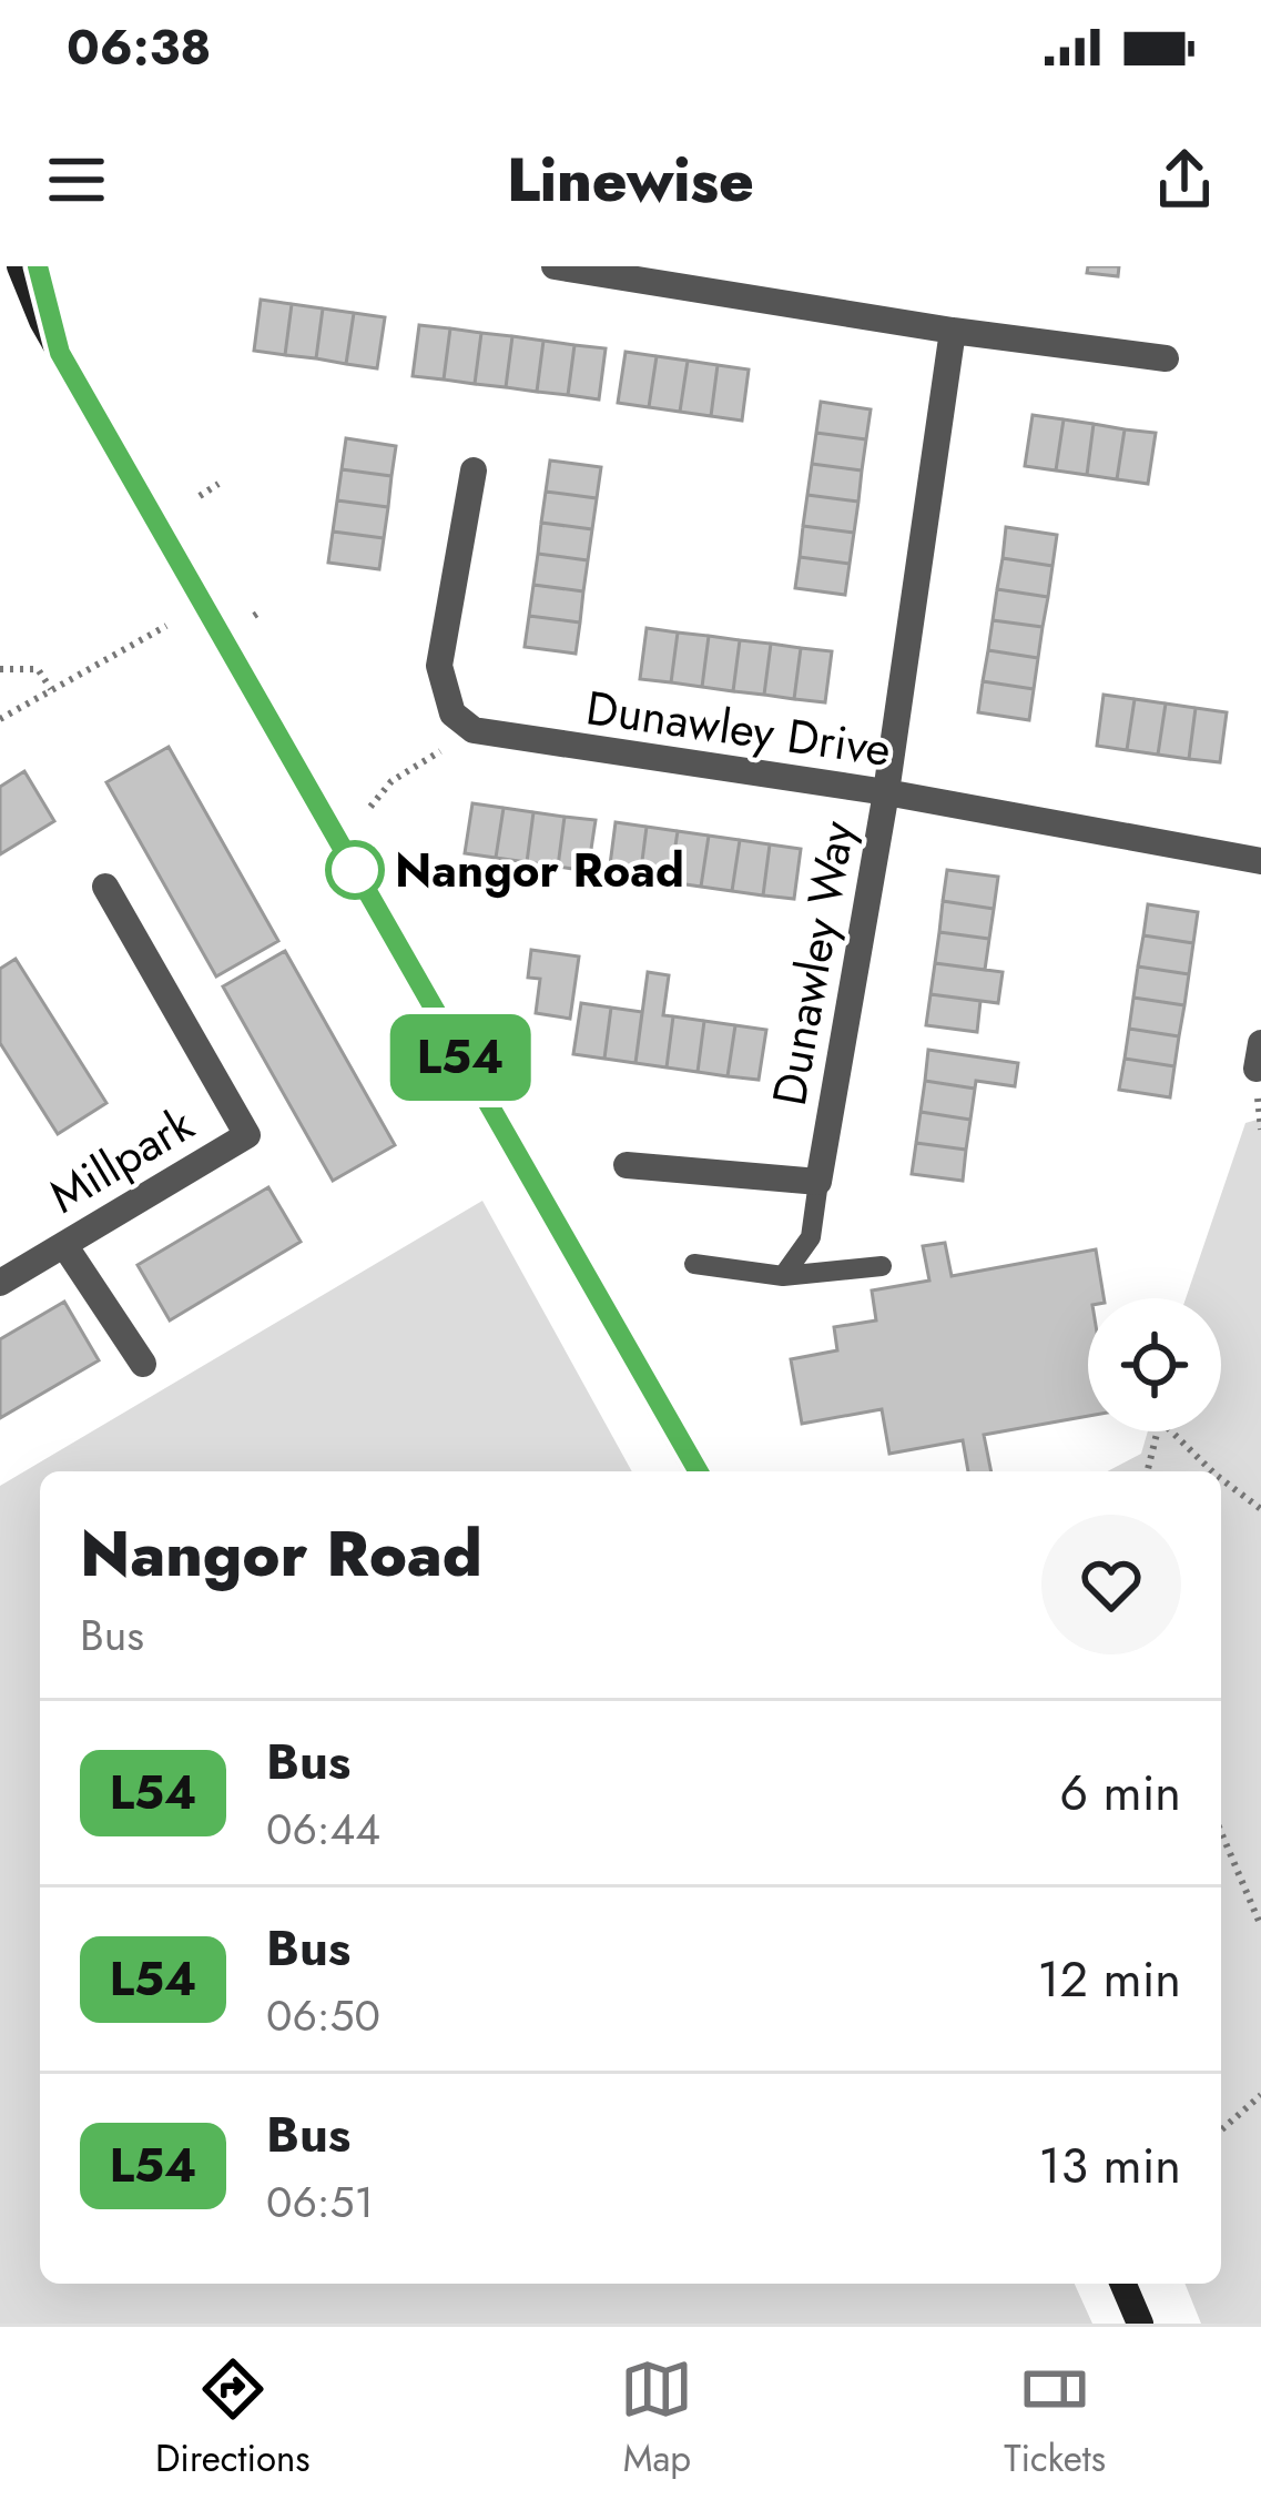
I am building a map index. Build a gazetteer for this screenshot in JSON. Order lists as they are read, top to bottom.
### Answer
{
  "streets": {
    "street": ["Dunawley Drive", "Dunawley Way", "Millpark"]
  },
  "crossings": [
    ["Dunawley Drive", "Dunawley Way"]
  ],
  "places": ["Nangor Road"],
  "lines": ["bus line L54"],
  "page": {
    "status": "06:38",
    "header": "Linewise",
    "on_map": "L54",
    "heading": ["Nangor Road", "Bus"],
    "list": [
      {
        "mark": "L54",
        "name": "Bus",
        "note": "06:44",
        "value": "6 min"
      },
      {
        "mark": "L54",
        "name": "Bus",
        "note": "06:50",
        "value": "12 min"
      },
      {
        "mark": "L54",
        "name": "Bus",
        "note": "06:51",
        "value": "13 min"
      }
    ],
    "tabs": ["Directions", "Map", "Tickets"]
  }
}
